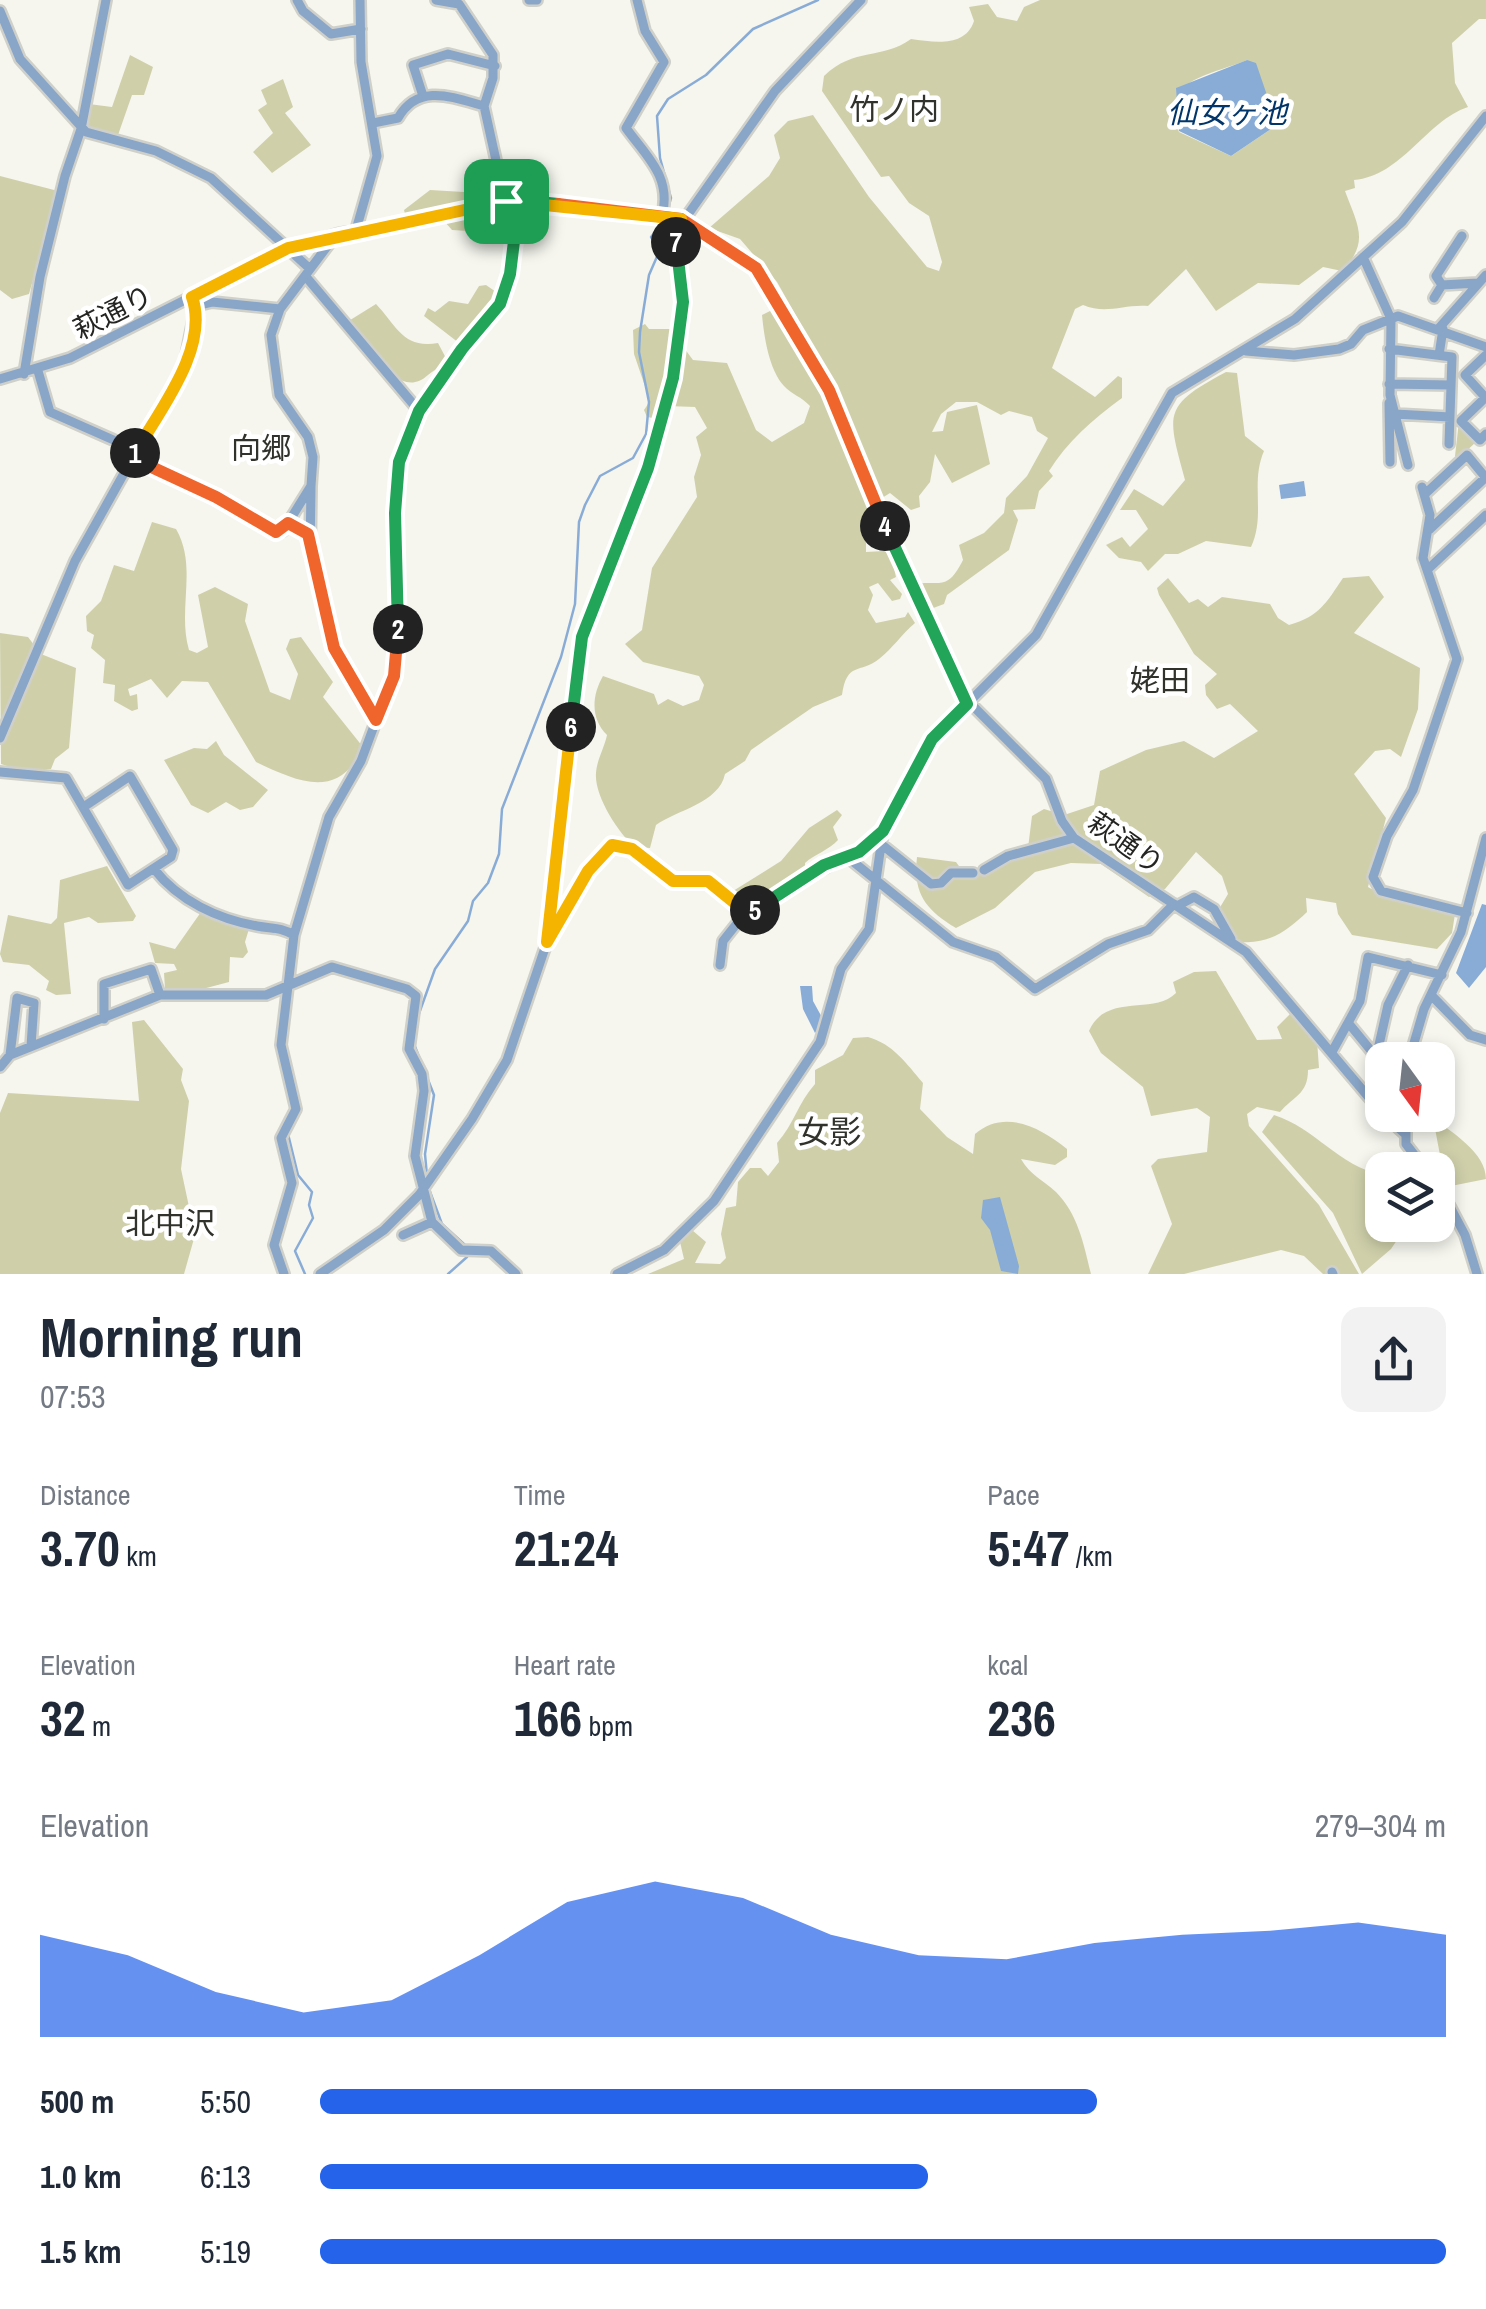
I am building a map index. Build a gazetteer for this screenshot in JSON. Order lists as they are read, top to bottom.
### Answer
{
  "streets": {
    "street": ["萩通り"]
  },
  "districts": [
    "竹ノ内",
    "向郷",
    "姥田",
    "女影",
    "北中沢"
  ],
  "water": ["仙女ヶ池"],
  "north": "bottom",
  "page": {
    "pins": [
      "7",
      "1",
      "4",
      "2",
      "6",
      "5"
    ],
    "heading": ["Morning run", "07:53"],
    "stats": [
      ["Distance", "3.70 km"],
      ["Time", "21:24"],
      ["Pace", "5:47 /km"],
      ["Elevation", "32 m"],
      ["Heart rate", "166 bpm"],
      ["kcal", "236"]
    ],
    "chart": ["Elevation", "279–304 m"],
    "list": [
      {
        "name": "500 m",
        "note": "5:50"
      },
      {
        "name": "1.0 km",
        "note": "6:13"
      },
      {
        "name": "1.5 km",
        "note": "5:19"
      }
    ]
  }
}
